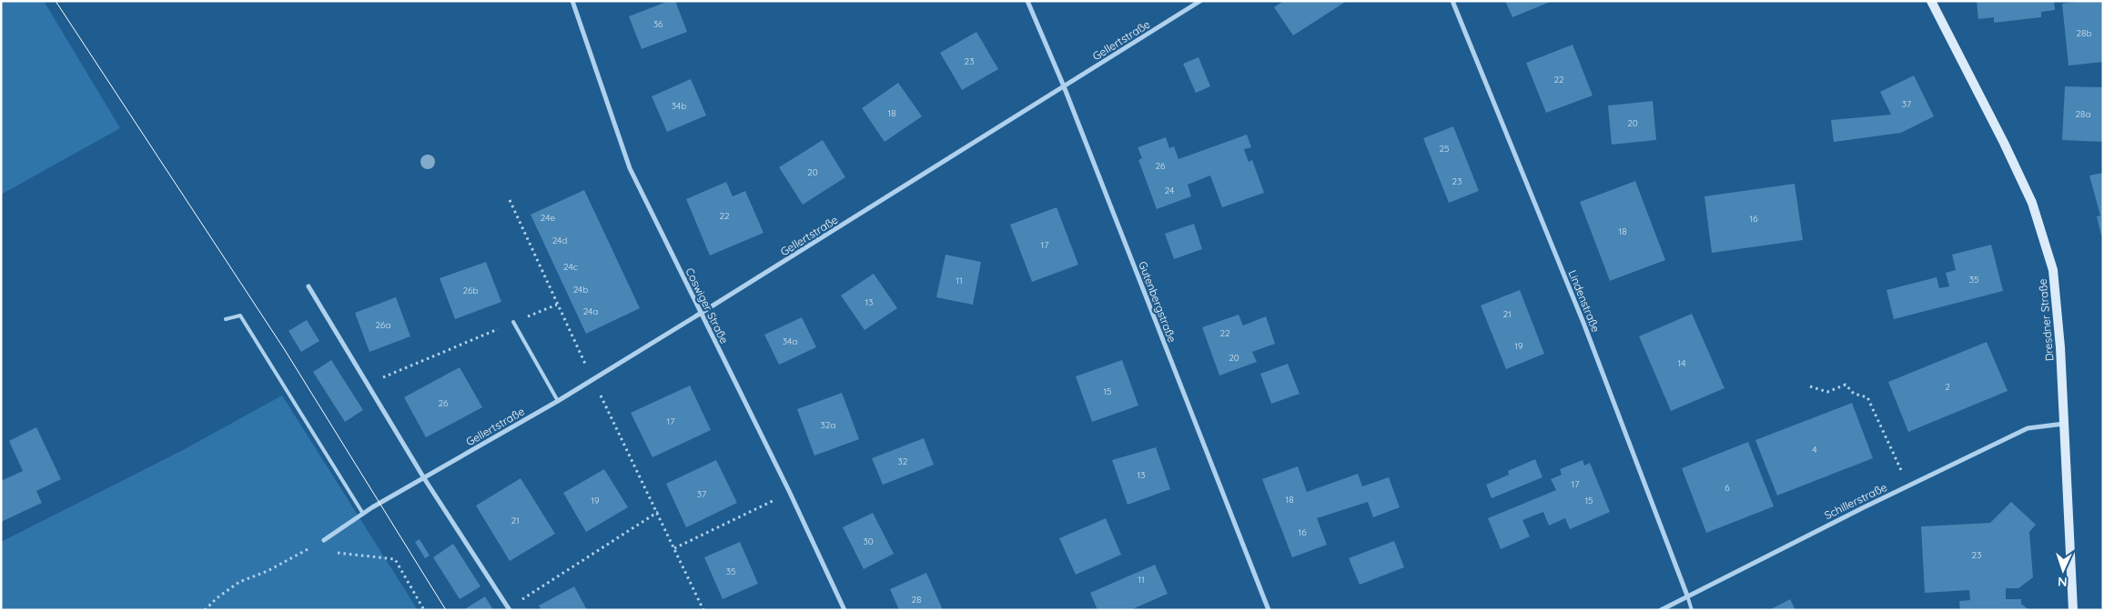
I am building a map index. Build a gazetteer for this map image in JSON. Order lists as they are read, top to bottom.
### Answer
{
  "streets": {
    "main road": ["Dresdner Straße"],
    "street": [
      "Gellertstraße",
      "Lindenstraße",
      "Gutenbergstraße",
      "Coswiger Straße",
      "Schillerstraße"
    ]
  },
  "crossings": [
    ["Gellertstraße", "Gutenbergstraße"],
    ["Gellertstraße", "Coswiger Straße"],
    ["Lindenstraße", "Schillerstraße"],
    ["Dresdner Straße", "Schillerstraße"]
  ],
  "house_numbers": [
    "36",
    "28b",
    "23",
    "22",
    "37",
    "34b",
    "18",
    "28a",
    "20",
    "25",
    "26",
    "20",
    "23",
    "24",
    "22",
    "24e",
    "16",
    "18",
    "24d",
    "17",
    "24c",
    "35",
    "11",
    "24b",
    "26b",
    "13",
    "24a",
    "21",
    "26a",
    "22",
    "34a",
    "19",
    "20",
    "14",
    "2",
    "15",
    "26",
    "17",
    "32a",
    "4",
    "32",
    "13",
    "17",
    "6",
    "37",
    "18",
    "19",
    "15",
    "21",
    "16",
    "30",
    "23",
    "35",
    "11",
    "28"
  ],
  "north": "bottom"
}
